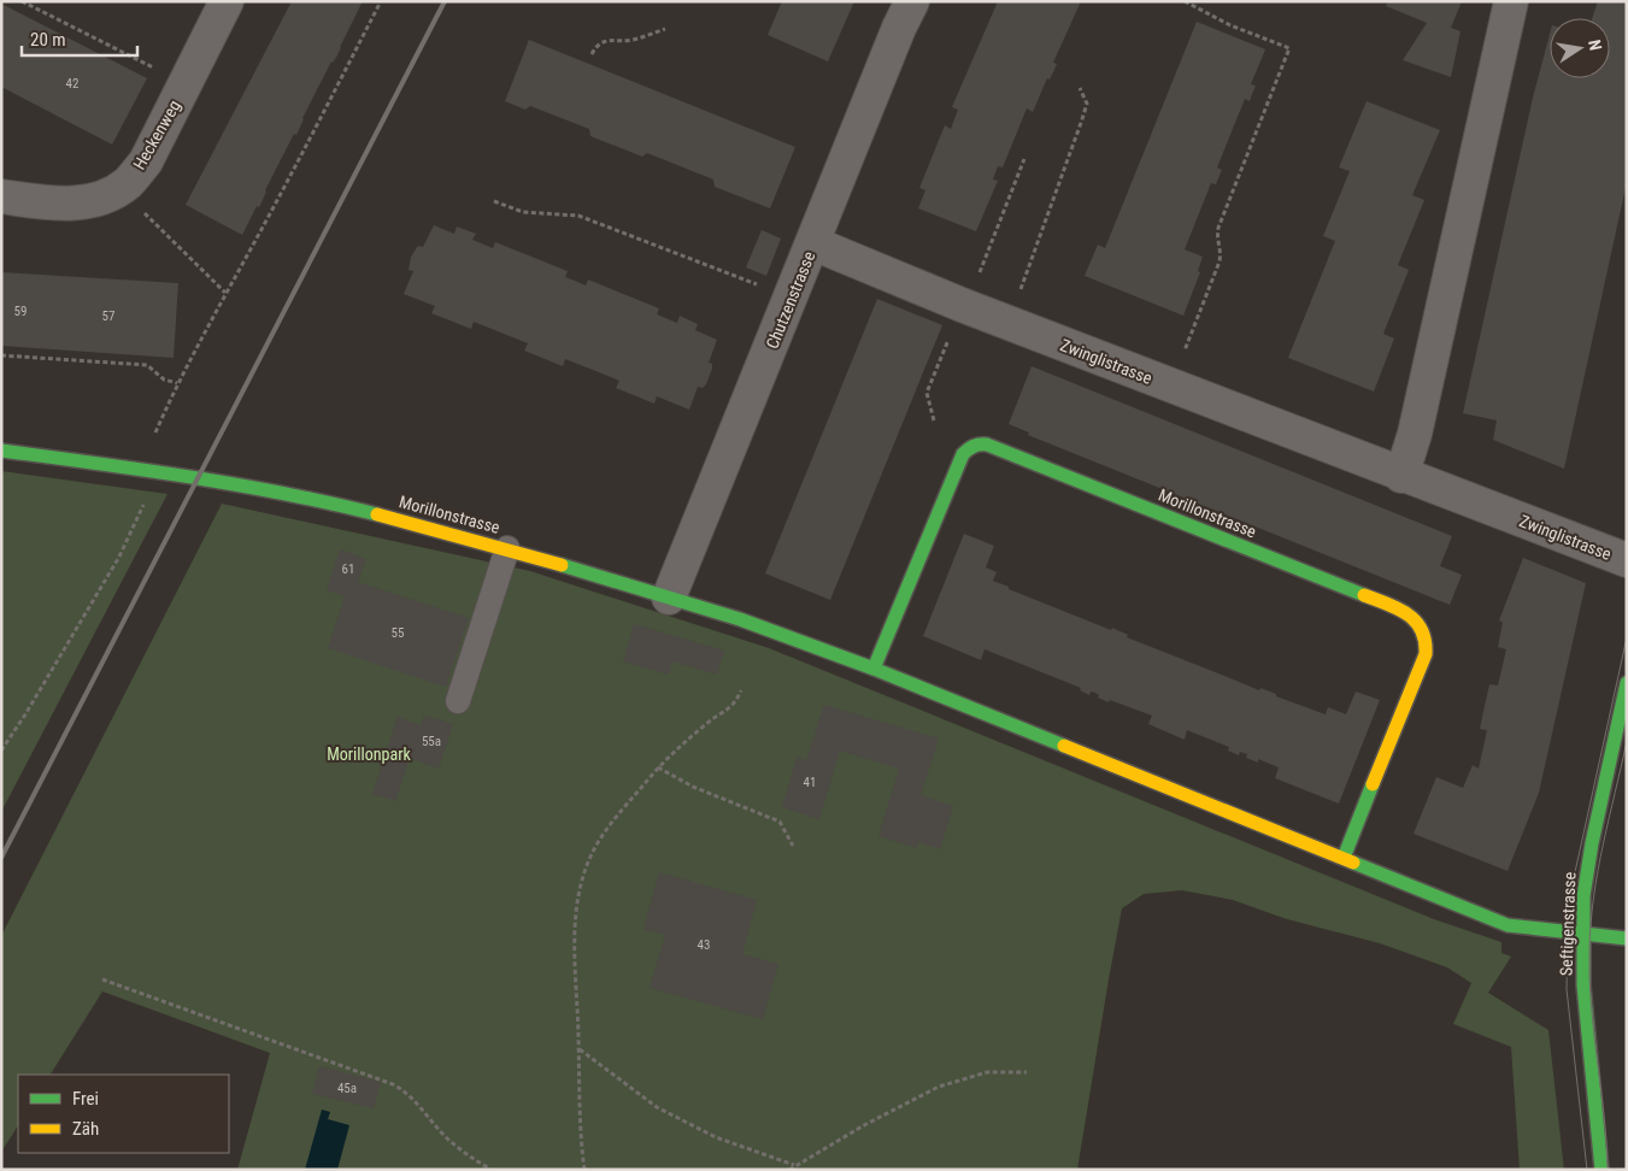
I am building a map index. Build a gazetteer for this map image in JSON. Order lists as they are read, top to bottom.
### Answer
{
  "streets": {
    "street": [
      "Heckenweg",
      "Chutzenstrasse",
      "Zwinglistrasse",
      "Morillonstrasse",
      "Seftigenstrasse"
    ]
  },
  "crossings": [
    ["Chutzenstrasse", "Zwinglistrasse"],
    ["Chutzenstrasse", "Morillonstrasse"],
    ["Morillonstrasse", "Seftigenstrasse"]
  ],
  "parks": ["Morillonpark"],
  "house_numbers": [
    "42",
    "59",
    "57",
    "61",
    "55",
    "55a",
    "41",
    "43",
    "45a"
  ],
  "legend": ["Frei", "Zäh"],
  "scale_bar": "20 m",
  "north": "right"
}
